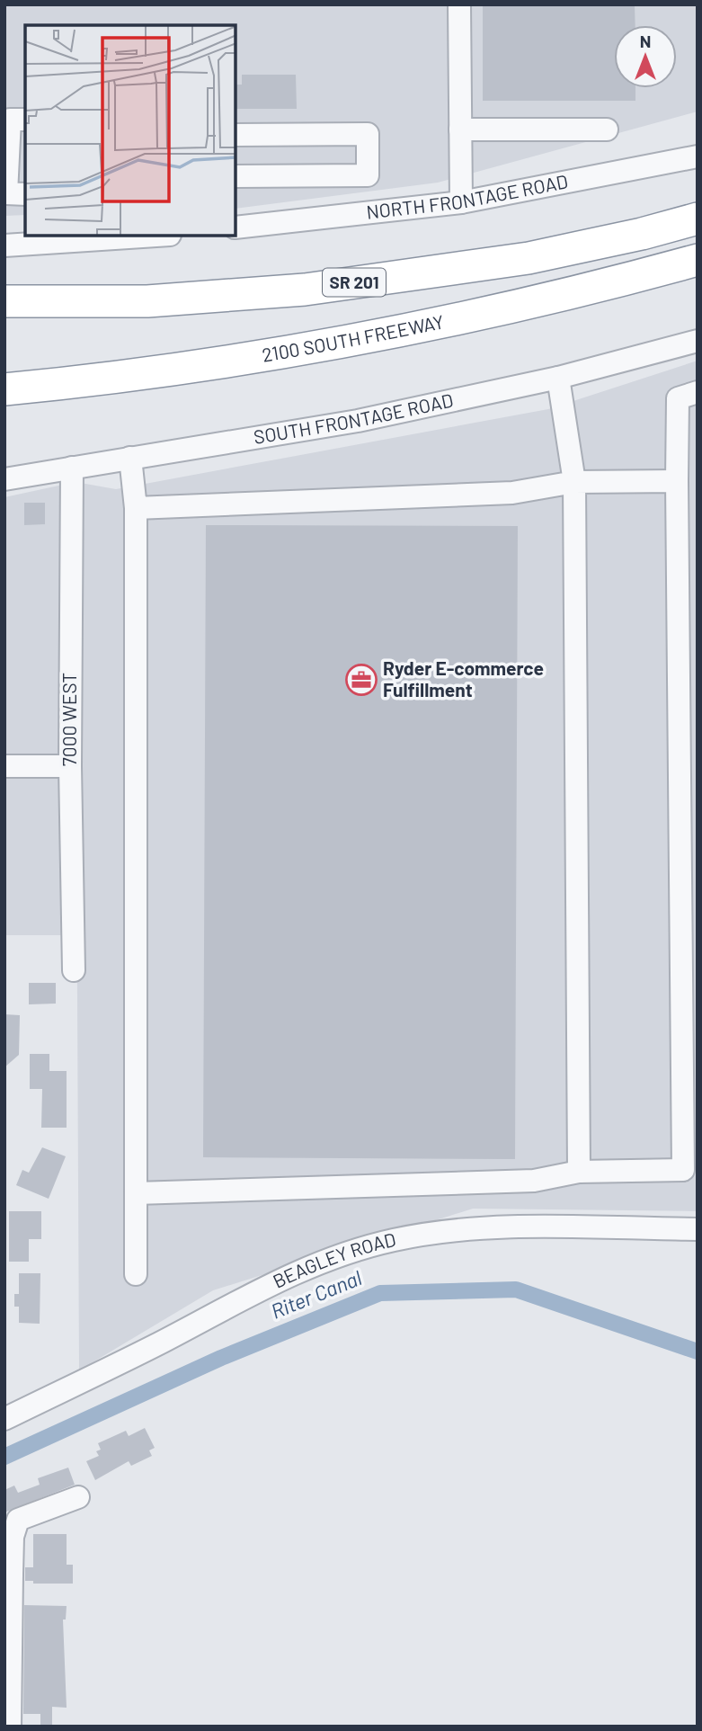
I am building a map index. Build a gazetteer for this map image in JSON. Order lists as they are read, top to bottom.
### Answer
{
  "streets": {
    "highway": ["SR 201", "2100 SOUTH FREEWAY"],
    "street": [
      "NORTH FRONTAGE ROAD",
      "SOUTH FRONTAGE ROAD",
      "7000 WEST",
      "BEAGLEY ROAD"
    ]
  },
  "crossings": [
    ["SOUTH FRONTAGE ROAD", "7000 WEST"]
  ],
  "water": ["Riter Canal"],
  "places": {
    "office": ["Ryder E-commerce Fulfillment"]
  },
  "north": "top"
}
